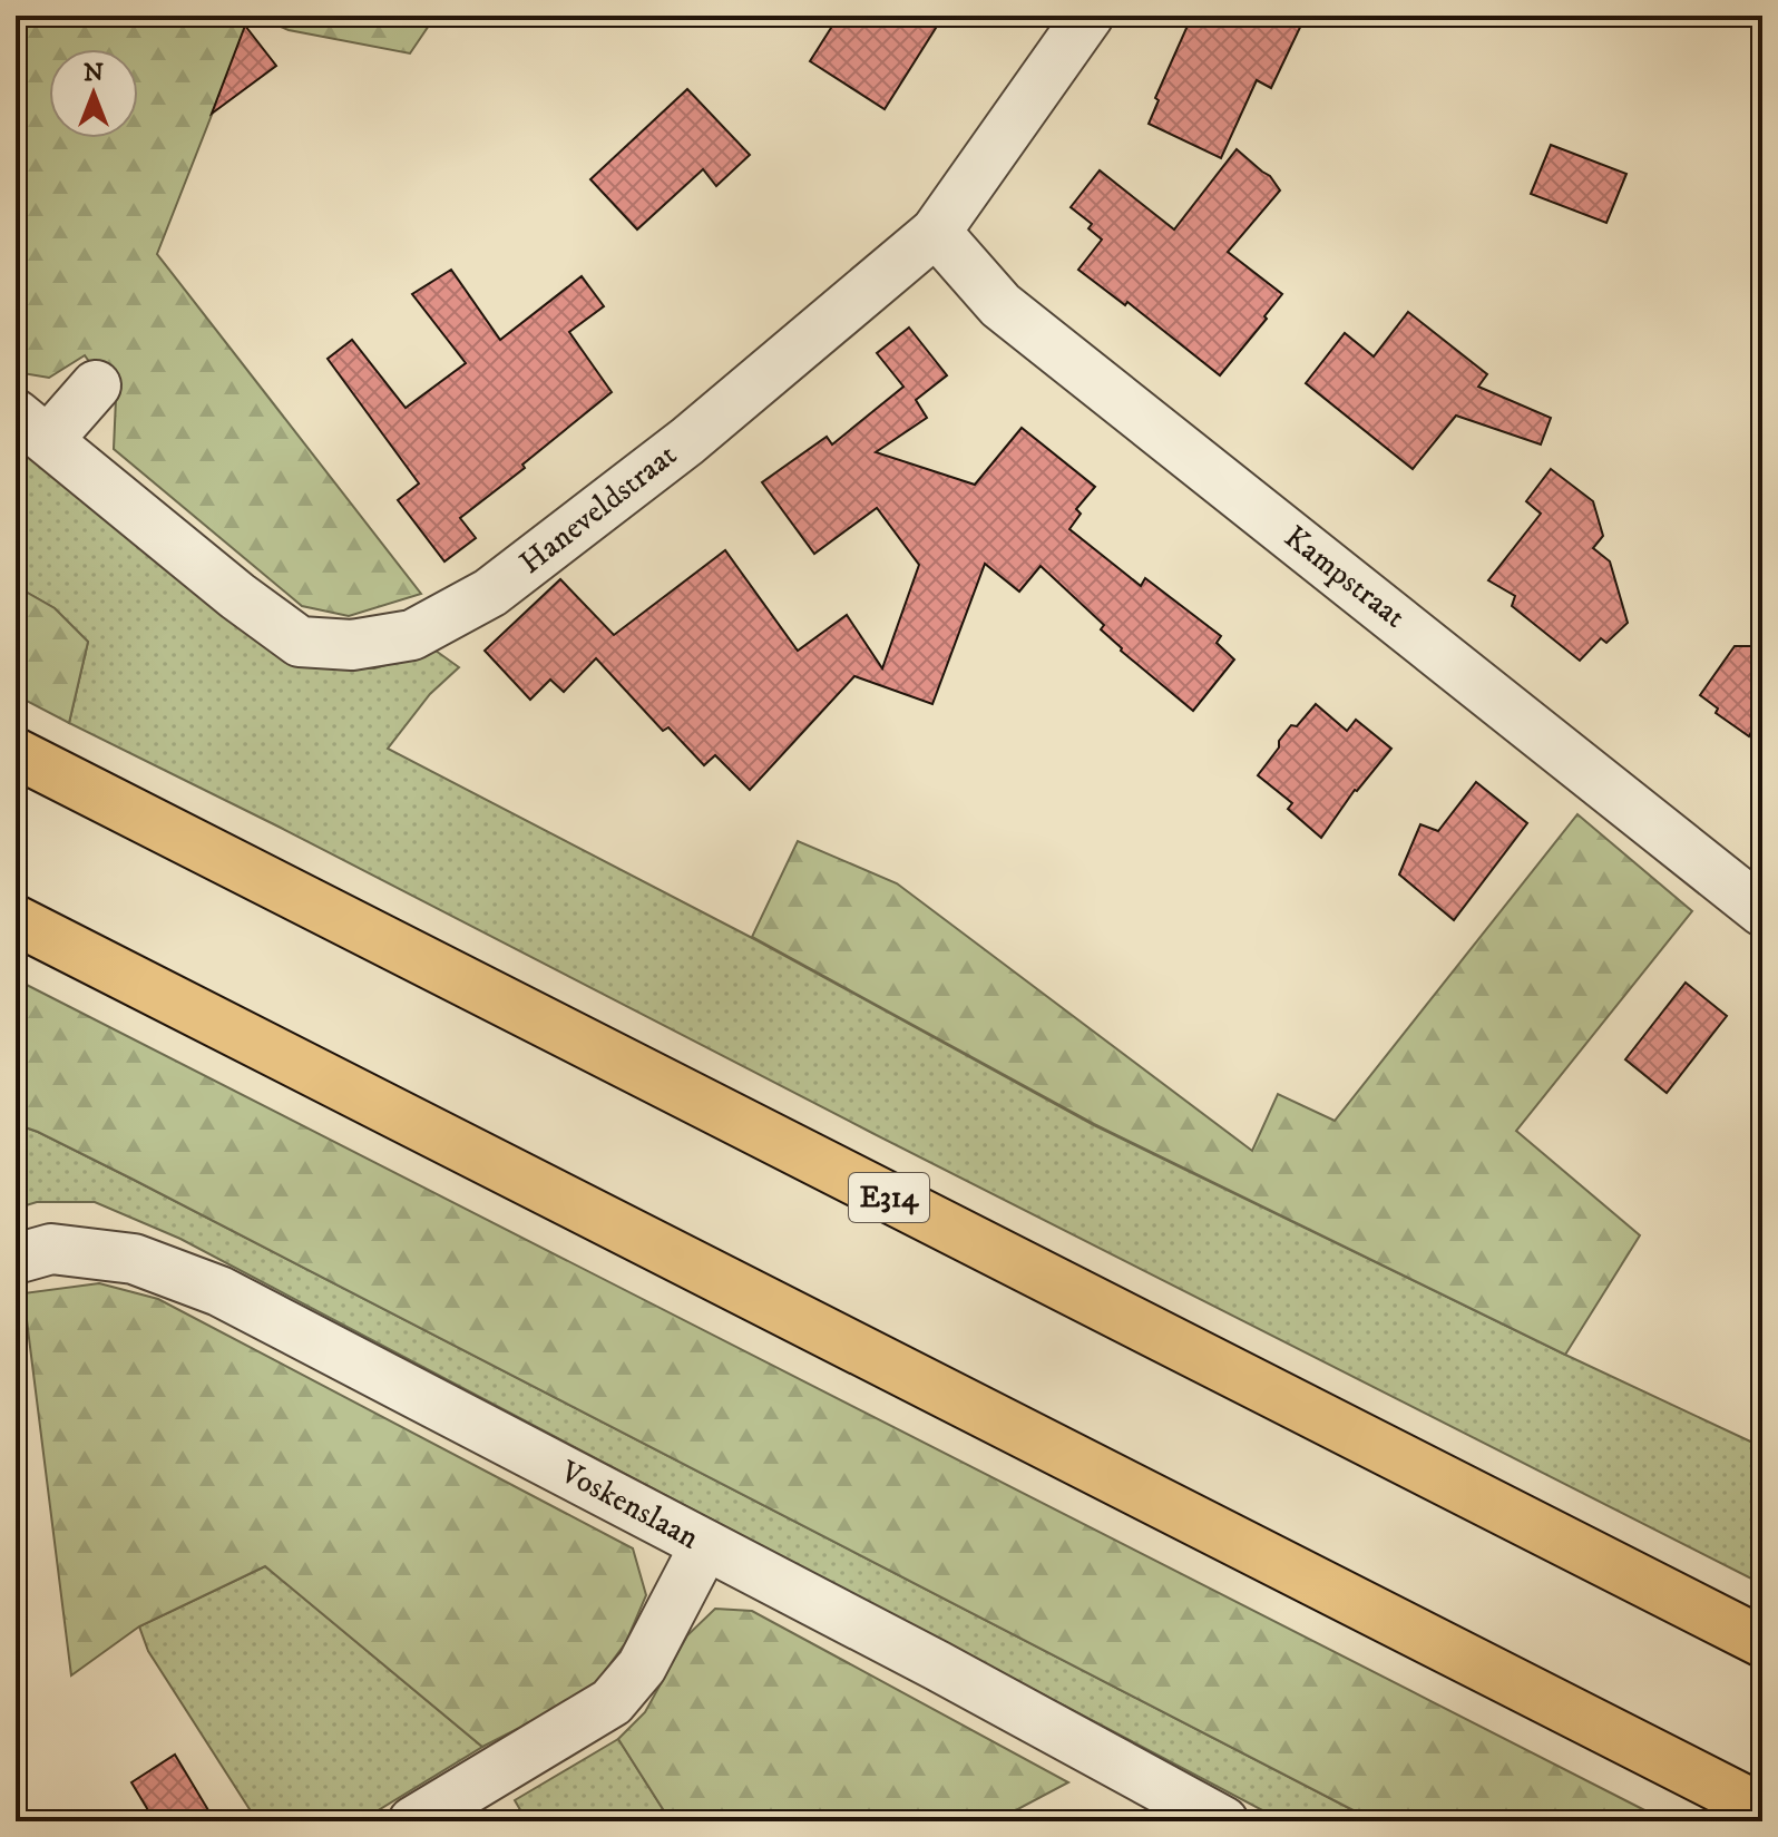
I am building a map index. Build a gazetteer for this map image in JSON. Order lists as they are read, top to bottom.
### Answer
{
  "streets": {
    "highway": ["E314"],
    "street": ["Haneveldstraat", "Kampstraat", "Voskenslaan"]
  },
  "crossings": [
    ["Haneveldstraat", "Kampstraat"]
  ],
  "north": "top"
}
